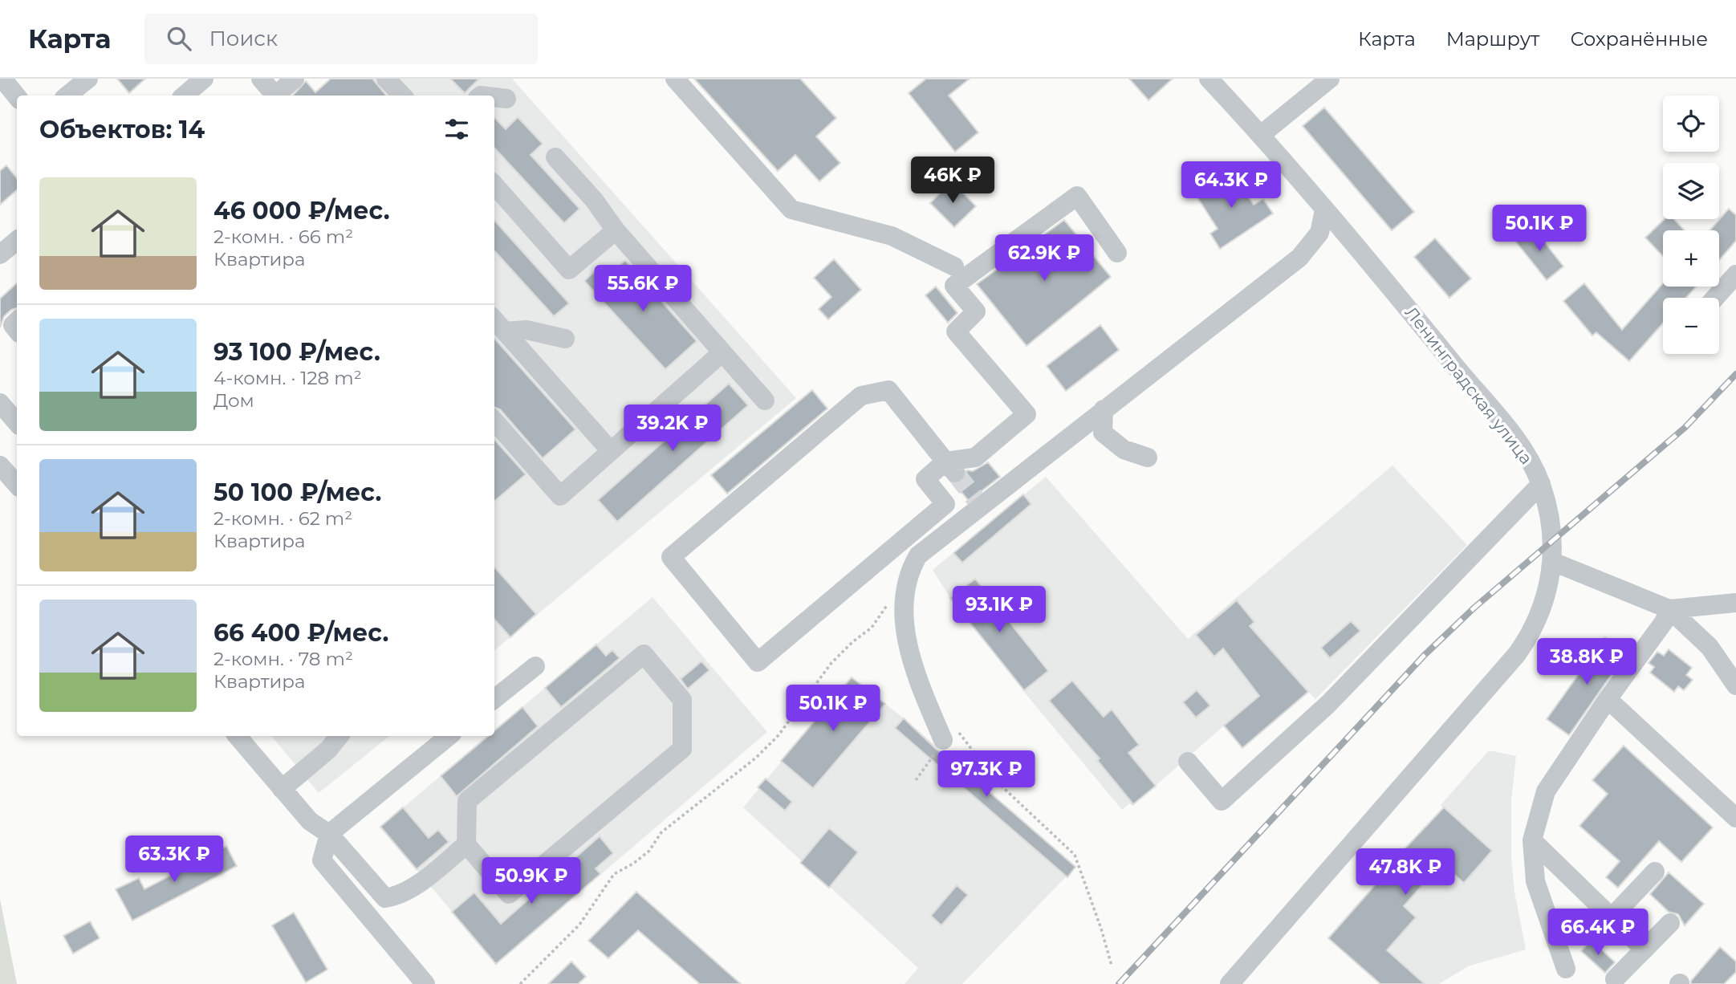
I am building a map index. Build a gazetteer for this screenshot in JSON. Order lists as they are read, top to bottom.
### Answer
{
  "streets": {
    "street": ["Ленинградская улица"]
  },
  "page": {
    "header": "Карта",
    "search": "Поиск",
    "nav": ["Карта", "Маршрут", "Сохранённые"],
    "map_buttons": ["+", "−"],
    "heading": "Объектов: 14",
    "price": [
      "46K ₽",
      "64.3K ₽",
      "50.1K ₽",
      "62.9K ₽",
      "55.6K ₽",
      "39.2K ₽",
      "93.1K ₽",
      "38.8K ₽",
      "50.1K ₽",
      "97.3K ₽",
      "63.3K ₽",
      "47.8K ₽",
      "50.9K ₽",
      "66.4K ₽"
    ],
    "list": [
      {
        "name": "46 000 ₽/мес.",
        "note": "2-комн. · 66 m² · Квартира"
      },
      {
        "name": "93 100 ₽/мес.",
        "note": "4-комн. · 128 m² · Дом"
      },
      {
        "name": "50 100 ₽/мес.",
        "note": "2-комн. · 62 m² · Квартира"
      },
      {
        "name": "66 400 ₽/мес.",
        "note": "2-комн. · 78 m² · Квартира"
      }
    ]
  }
}
